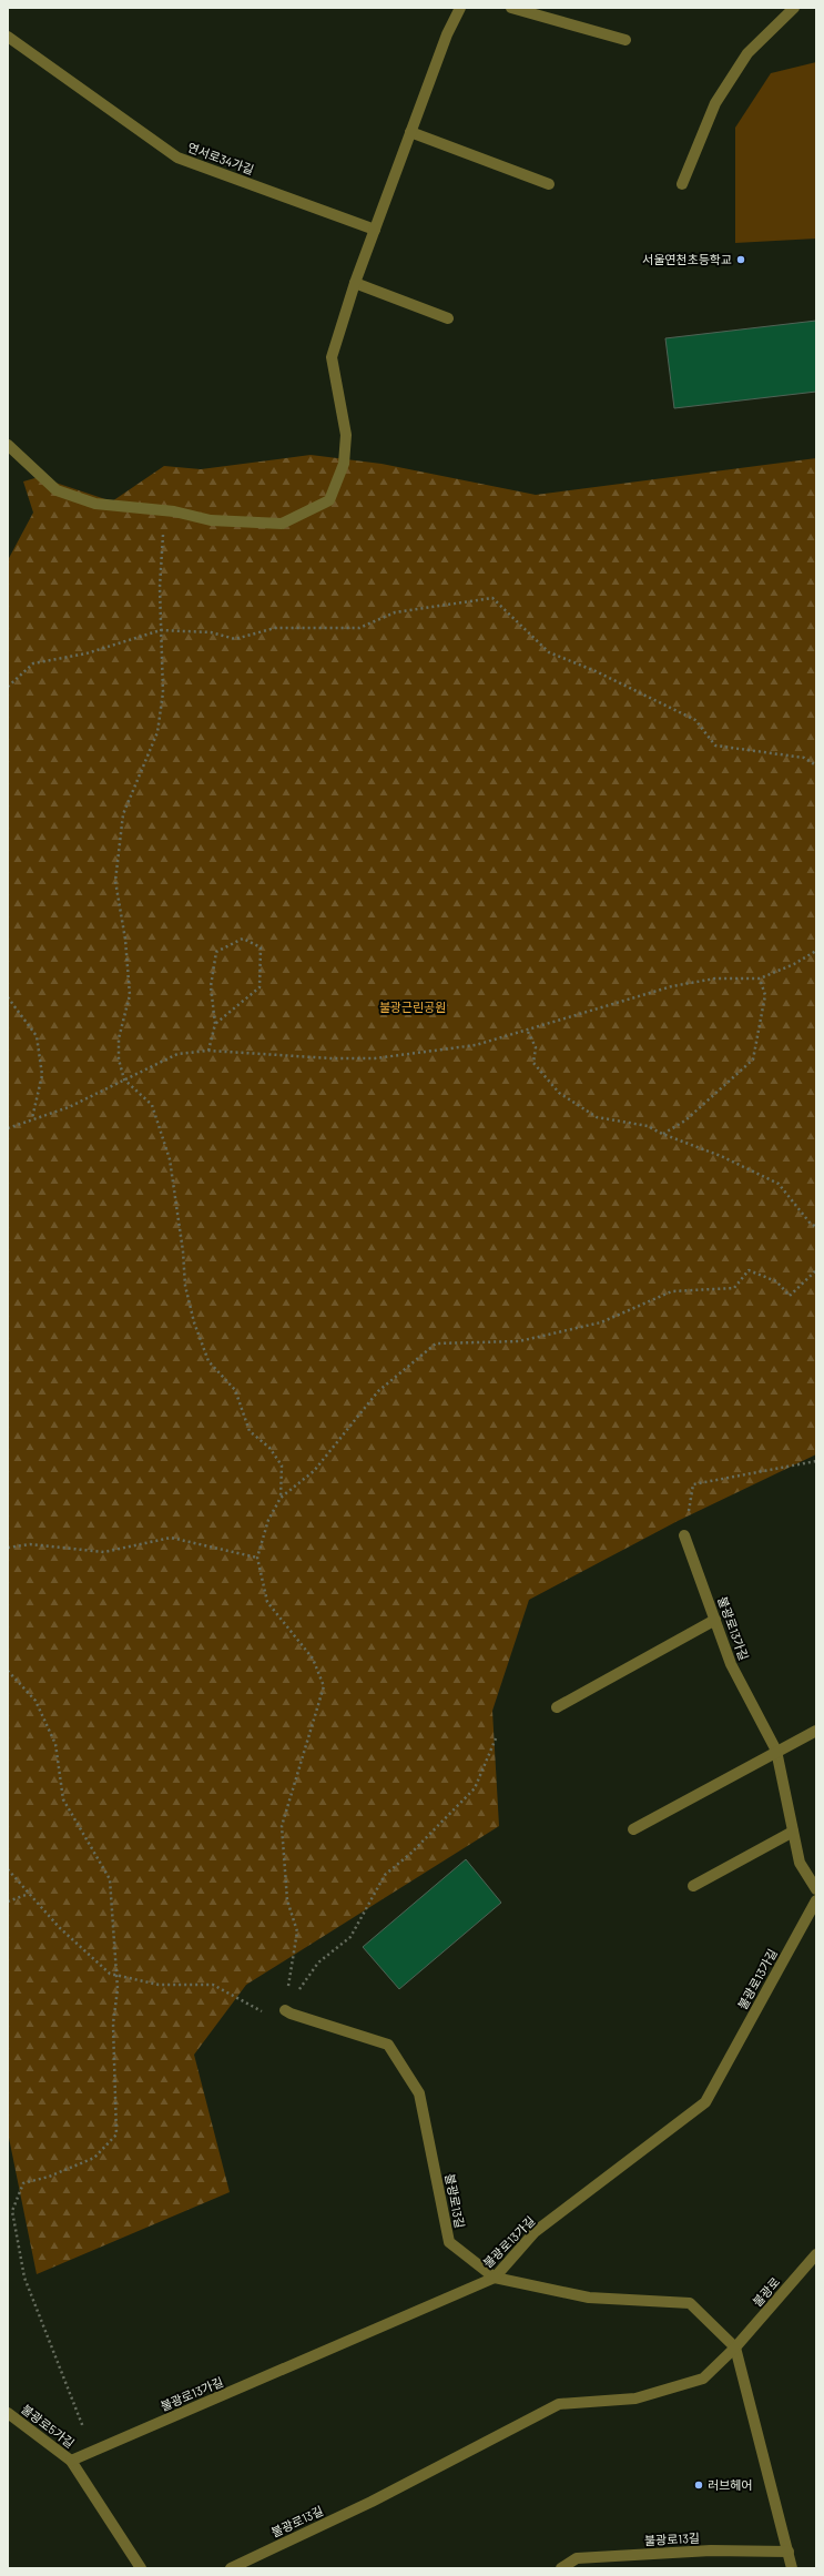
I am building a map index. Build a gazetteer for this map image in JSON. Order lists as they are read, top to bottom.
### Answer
{
  "streets": {
    "street": [
      "연서로34가길",
      "불광로13가길",
      "불광로13길",
      "불광로",
      "불광로5가길"
    ]
  },
  "crossings": [
    ["불광로13가길", "불광로13길"],
    ["불광로13가길", "불광로5가길"],
    ["불광로13길", "불광로"]
  ],
  "parks": ["불광근린공원"],
  "places": ["서울연천초등학교", "러브헤어"]
}
